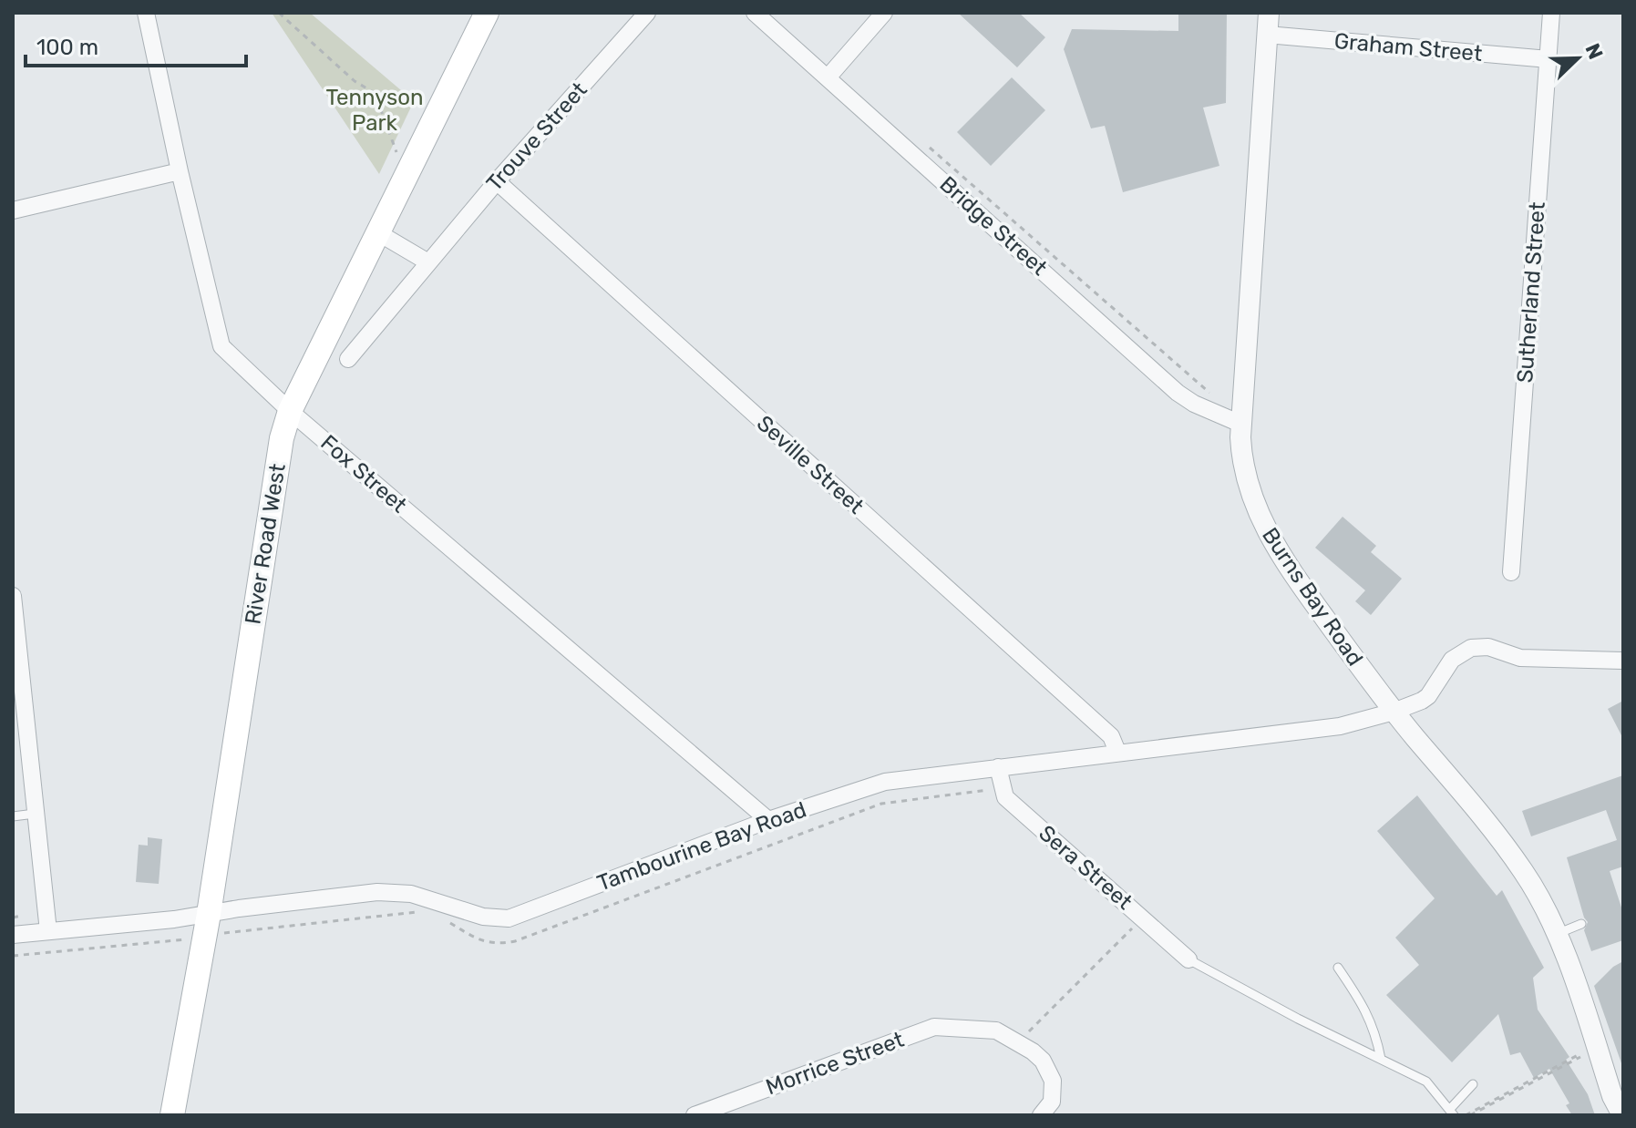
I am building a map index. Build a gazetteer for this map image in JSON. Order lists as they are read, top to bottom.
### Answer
{
  "streets": {
    "main road": ["River Road West"],
    "street": [
      "Graham Street",
      "Trouve Street",
      "Bridge Street",
      "Sutherland Street",
      "Seville Street",
      "Fox Street",
      "Burns Bay Road",
      "Tambourine Bay Road",
      "Sera Street",
      "Morrice Street"
    ]
  },
  "crossings": [
    ["Graham Street", "Sutherland Street"],
    ["Graham Street", "Burns Bay Road"],
    ["Trouve Street", "Seville Street"],
    ["Bridge Street", "Burns Bay Road"],
    ["Seville Street", "Tambourine Bay Road"],
    ["Fox Street", "River Road West"],
    ["Fox Street", "Tambourine Bay Road"],
    ["River Road West", "Tambourine Bay Road"],
    ["Burns Bay Road", "Tambourine Bay Road"],
    ["Tambourine Bay Road", "Sera Street"]
  ],
  "parks": ["Tennyson Park"],
  "scale_bar": "100 m",
  "north": "top right"
}
